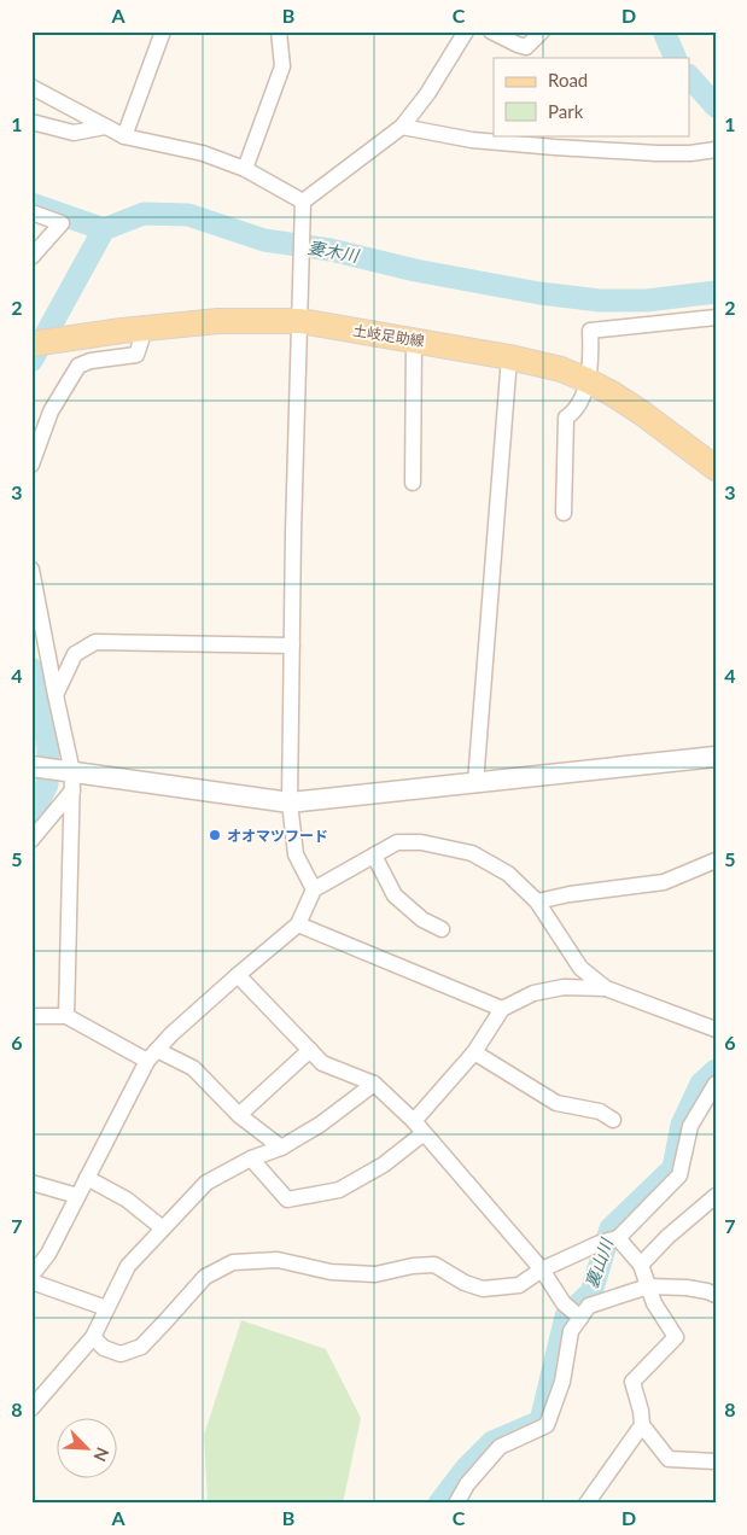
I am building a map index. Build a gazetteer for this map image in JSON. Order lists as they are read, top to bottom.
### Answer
{
  "streets": {
    "main road": ["土岐足助線"]
  },
  "water": ["妻木川", "裏山川"],
  "places": ["オオマツフード"],
  "legend": ["Road", "Park"],
  "north": "bottom right",
  "grid": {
    "columns": [
      "A",
      "B",
      "C",
      "D"
    ],
    "rows": [
      "1",
      "2",
      "3",
      "4",
      "5",
      "6",
      "7",
      "8"
    ]
  }
}
